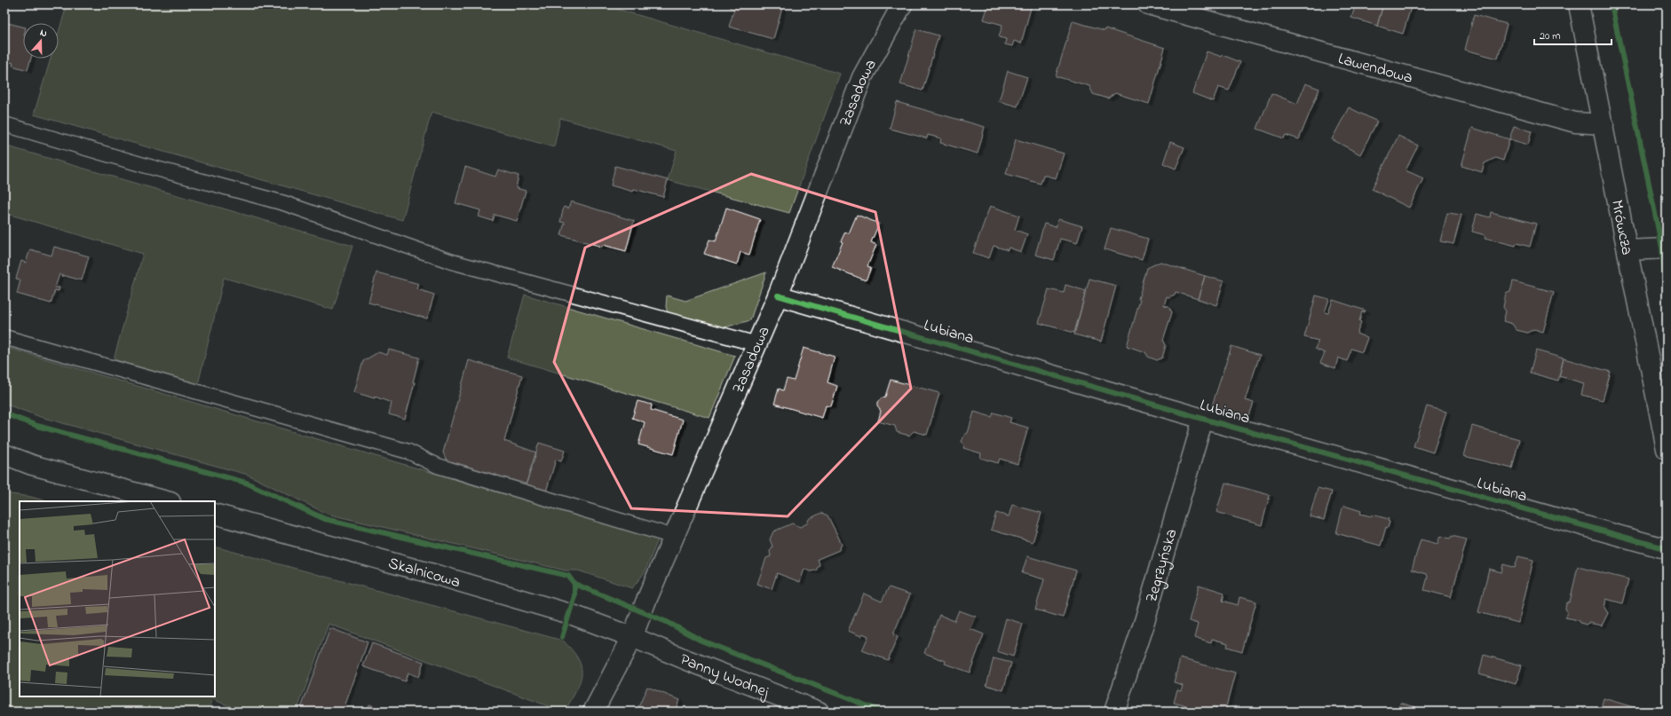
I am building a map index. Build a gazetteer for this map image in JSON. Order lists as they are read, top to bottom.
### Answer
{
  "streets": {
    "street": [
      "Lawendowa",
      "Zasadowa",
      "Mrówcza",
      "Lubiana",
      "Zegrzyńska",
      "Skalnicowa",
      "Panny Wodnej"
    ]
  },
  "crossings": [
    ["Lawendowa", "Mrówcza"],
    ["Zasadowa", "Lubiana"],
    ["Zasadowa", "Skalnicowa"],
    ["Zasadowa", "Panny Wodnej"],
    ["Lubiana", "Zegrzyńska"],
    ["Skalnicowa", "Panny Wodnej"]
  ],
  "scale_bar": "20 m",
  "north": "top"
}
